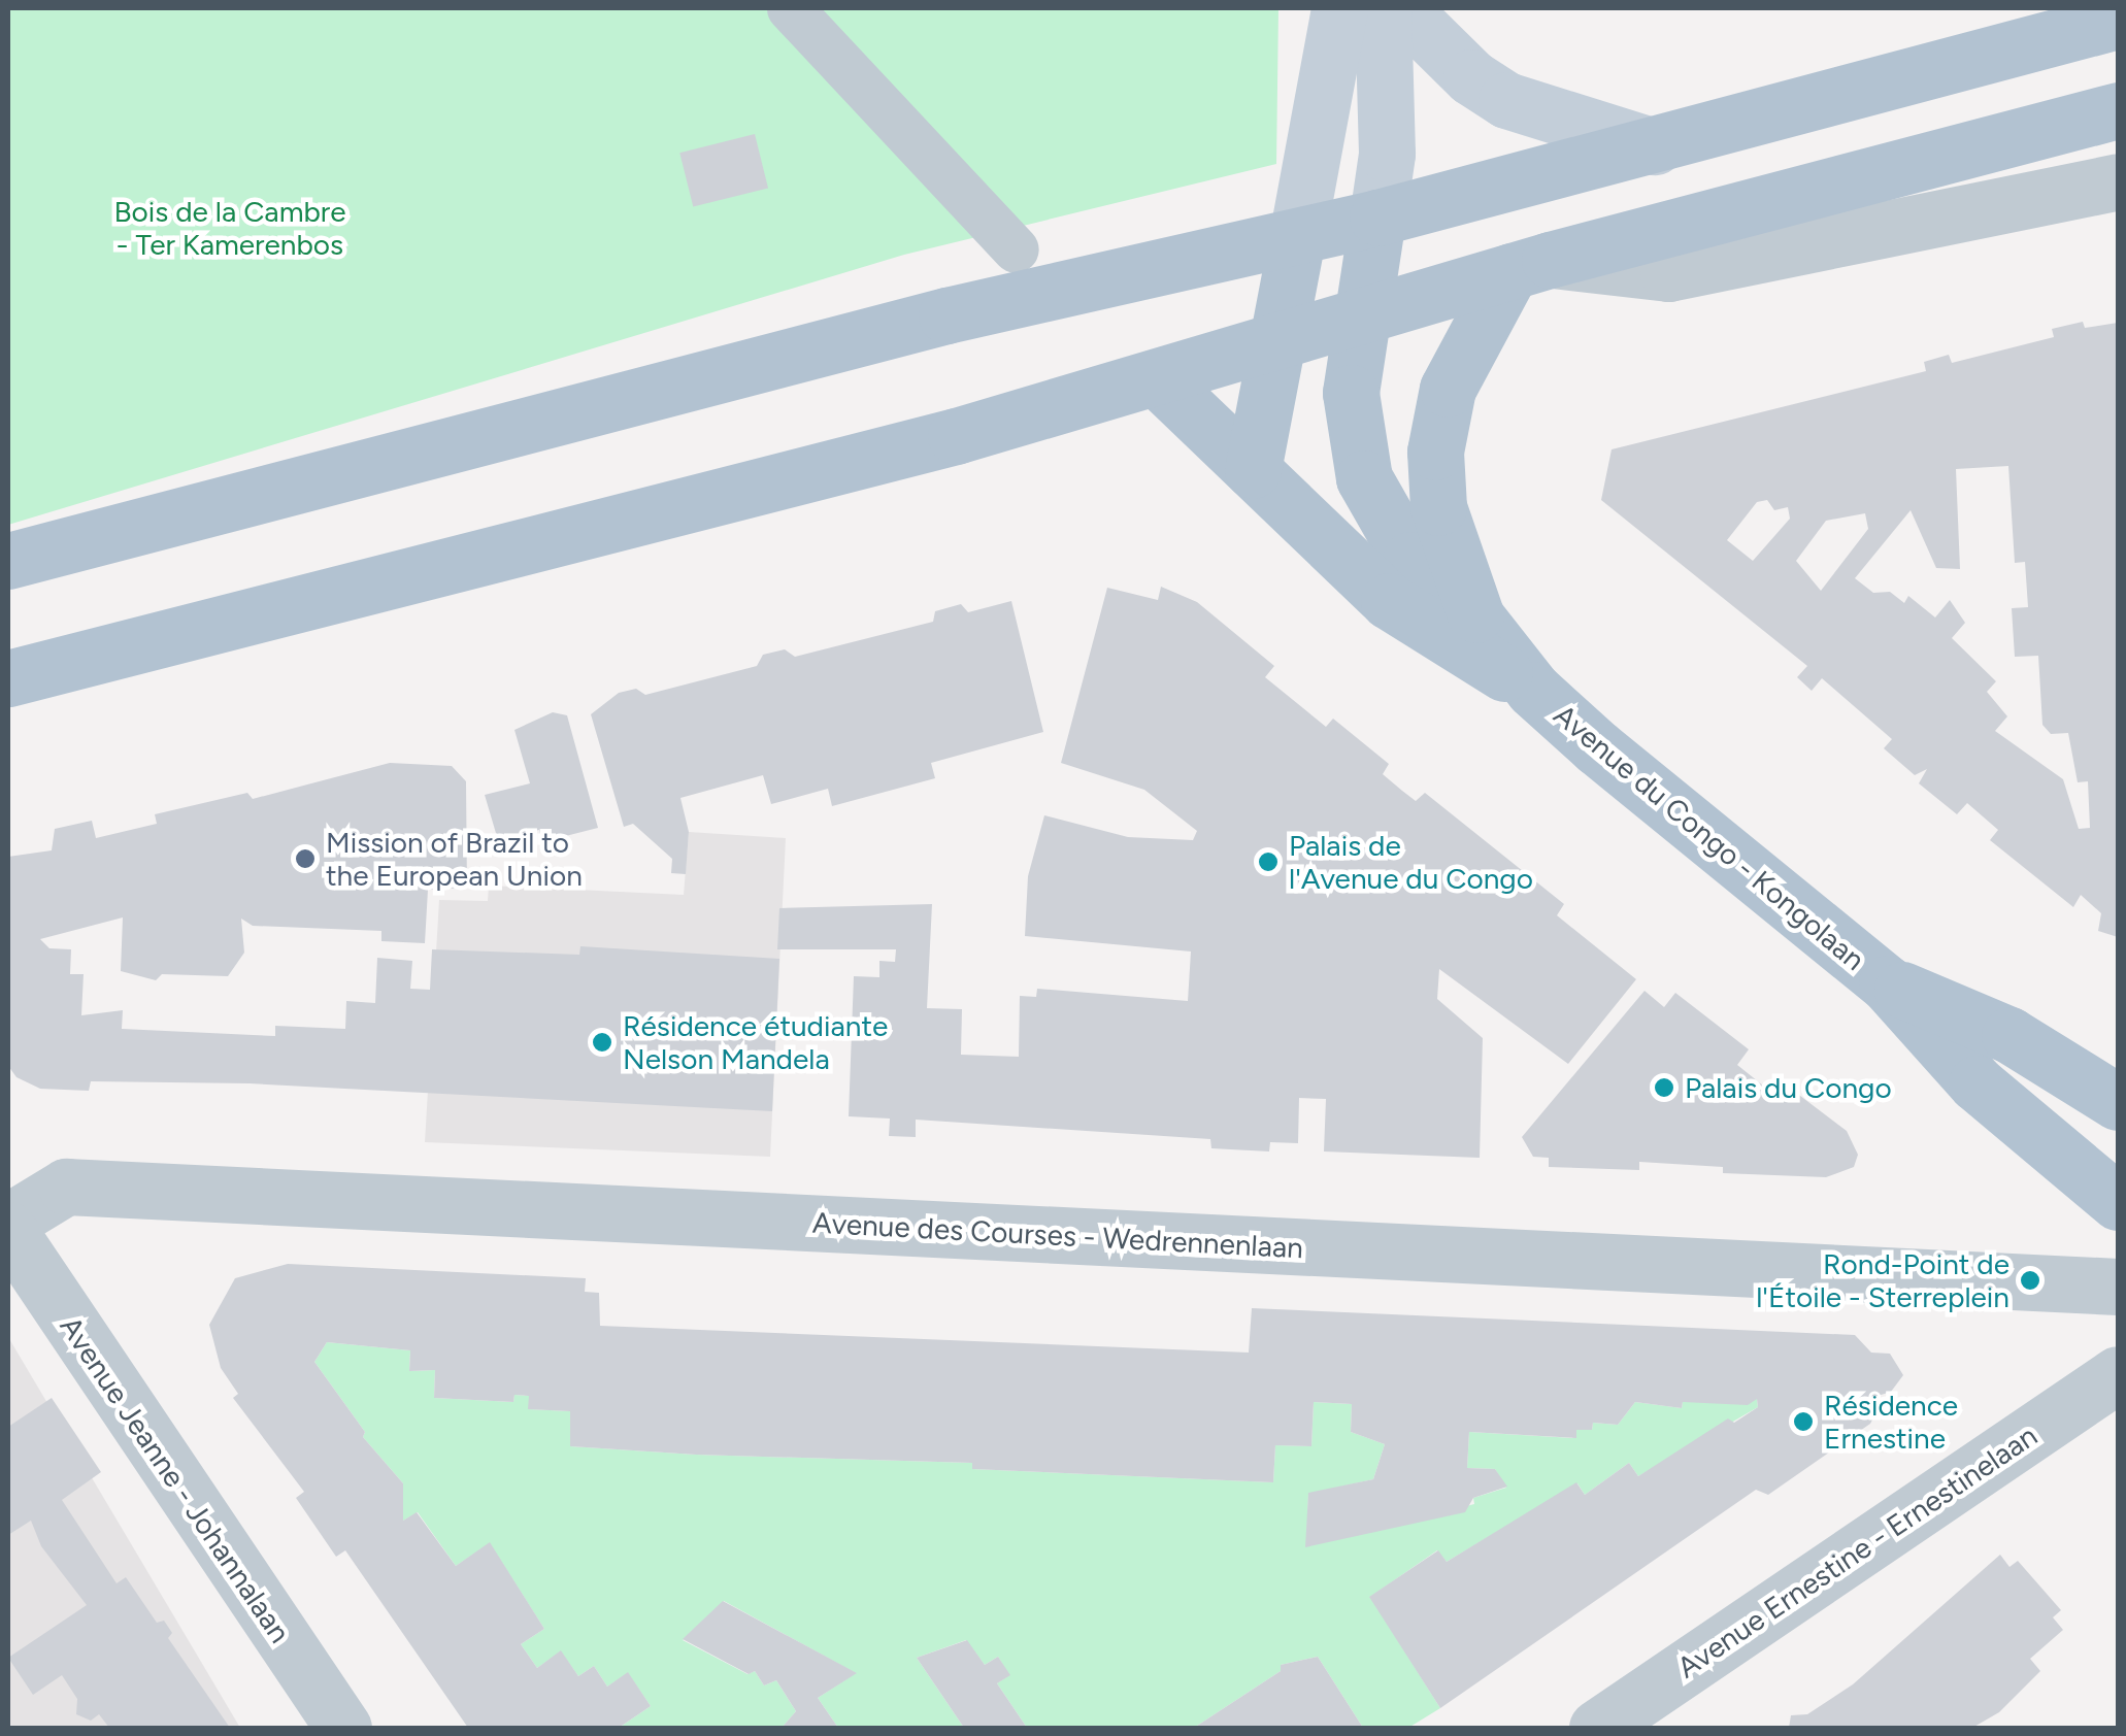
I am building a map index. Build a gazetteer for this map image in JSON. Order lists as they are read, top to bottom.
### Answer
{
  "streets": {
    "main road": ["Avenue du Congo - Kongolaan"],
    "street": ["Avenue des Courses - Wedrennenlaan", "Avenue Jeanne - Johannalaan", "Avenue Ernestine - Ernestinelaan"]
  },
  "parks": ["Bois de la Cambre - Ter Kamerenbos"],
  "places": [
    "Mission of Brazil to the European Union",
    "Palais de l'Avenue du Congo",
    "Résidence étudiante Nelson Mandela",
    "Palais du Congo",
    "Rond-Point de l'Étoile - Sterreplein",
    "Résidence Ernestine"
  ]
}
